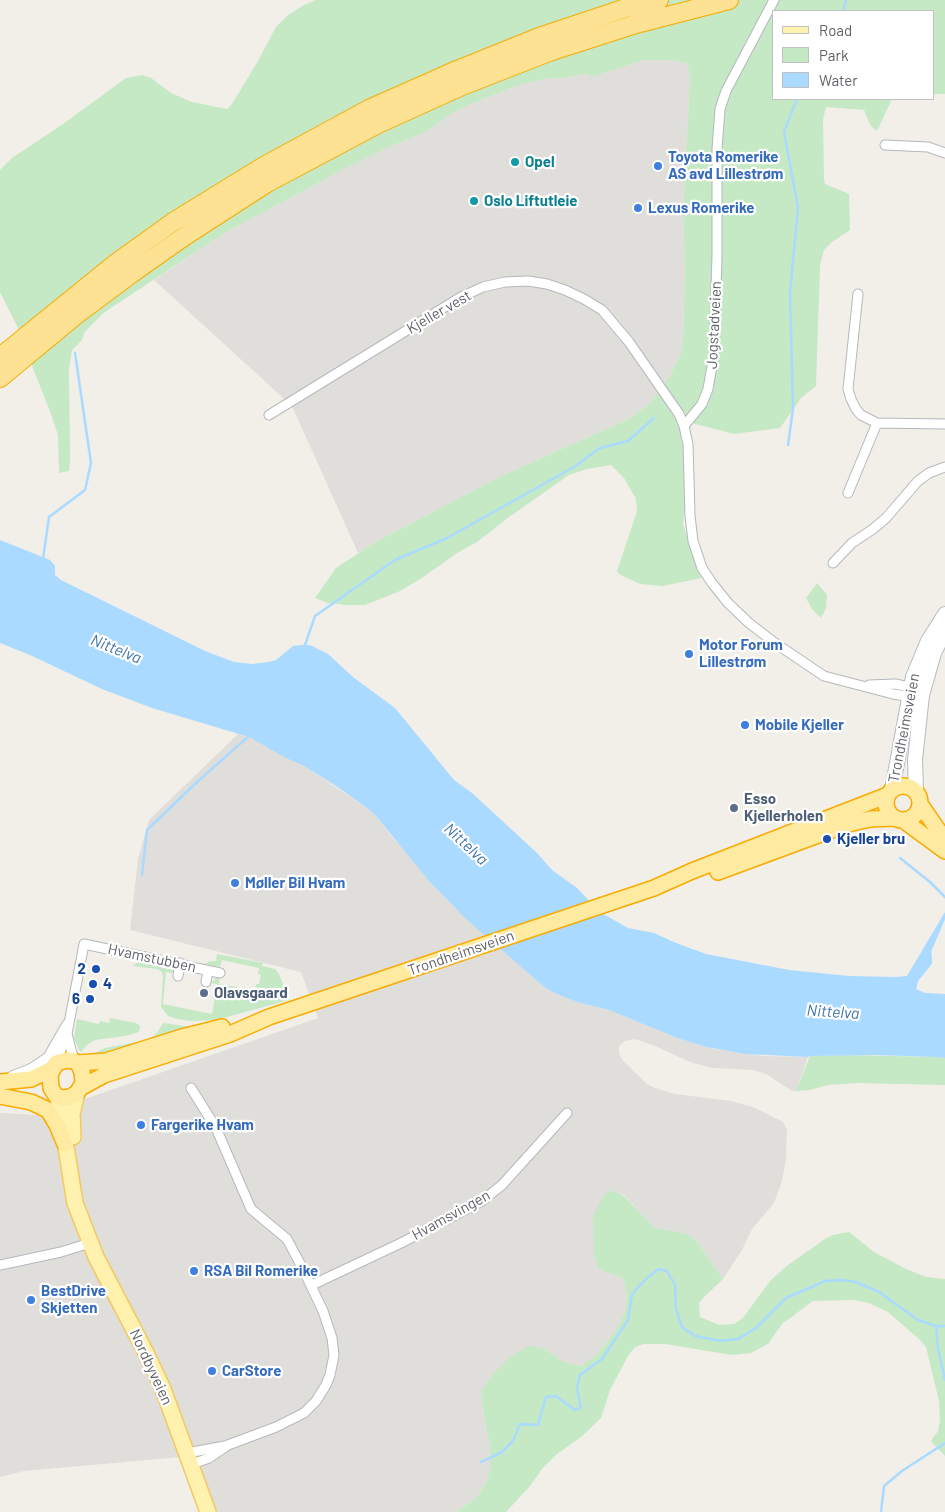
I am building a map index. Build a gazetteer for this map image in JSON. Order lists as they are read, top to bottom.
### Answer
{
  "streets": {
    "highway": ["Trondheimsveien"],
    "main road": ["Nordbyveien"],
    "street": [
      "Kjeller vest",
      "Jogstadveien",
      "Hvamstubben",
      "Hvamsvingen"
    ]
  },
  "crossings": [
    ["Kjeller vest", "Jogstadveien"],
    ["Trondheimsveien", "Nordbyveien"]
  ],
  "water": ["Nittelva"],
  "places": [
    "Opel",
    "Toyota Romerike AS avd Lillestrøm",
    "Oslo Liftutleie",
    "Lexus Romerike",
    "Motor Forum Lillestrøm",
    "Mobile Kjeller",
    "Esso Kjellerholen",
    "Kjeller bru",
    "Møller Bil Hvam",
    "2",
    "4",
    "Olavsgaard",
    "6",
    "Fargerike Hvam",
    "RSA Bil Romerike",
    "BestDrive Skjetten",
    "CarStore"
  ],
  "legend": ["Road", "Park", "Water"]
}
